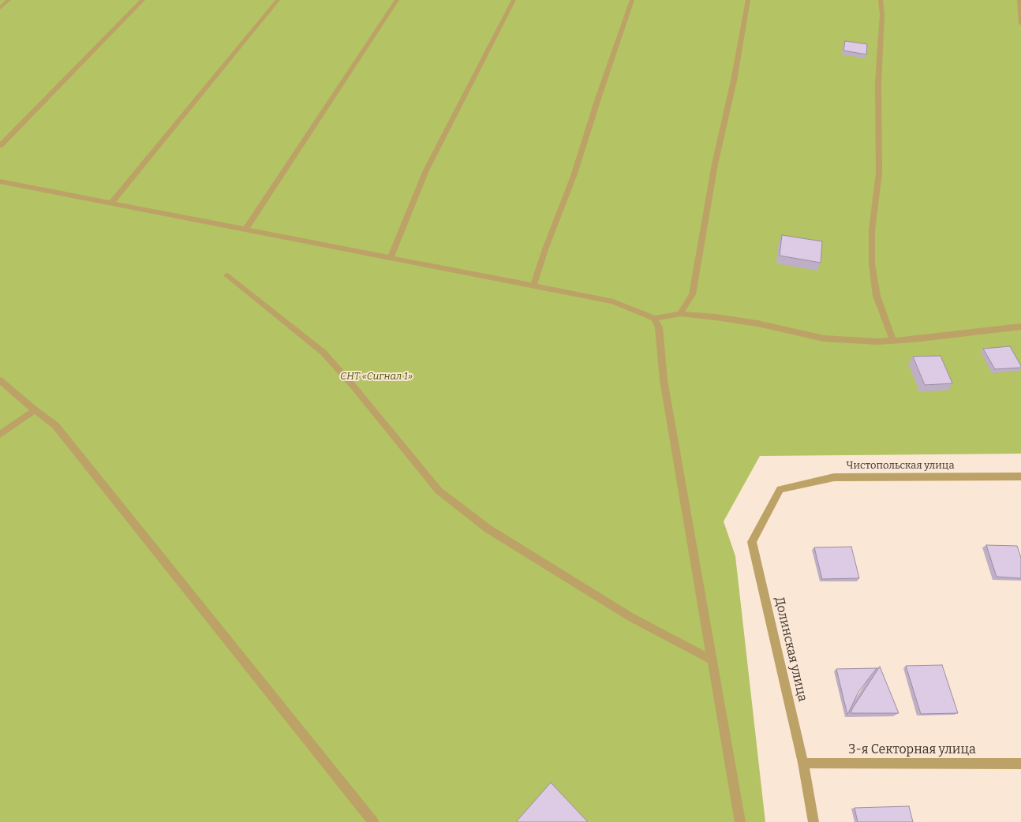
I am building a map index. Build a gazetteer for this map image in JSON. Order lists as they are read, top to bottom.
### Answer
{
  "streets": {
    "street": ["Чистопольская улица", "Долинская улица", "3-я Секторная улица"]
  },
  "crossings": [
    ["Чистопольская улица", "Долинская улица"],
    ["Долинская улица", "3-я Секторная улица"]
  ],
  "parks": ["СНТ «Сигнал 1»"]
}
